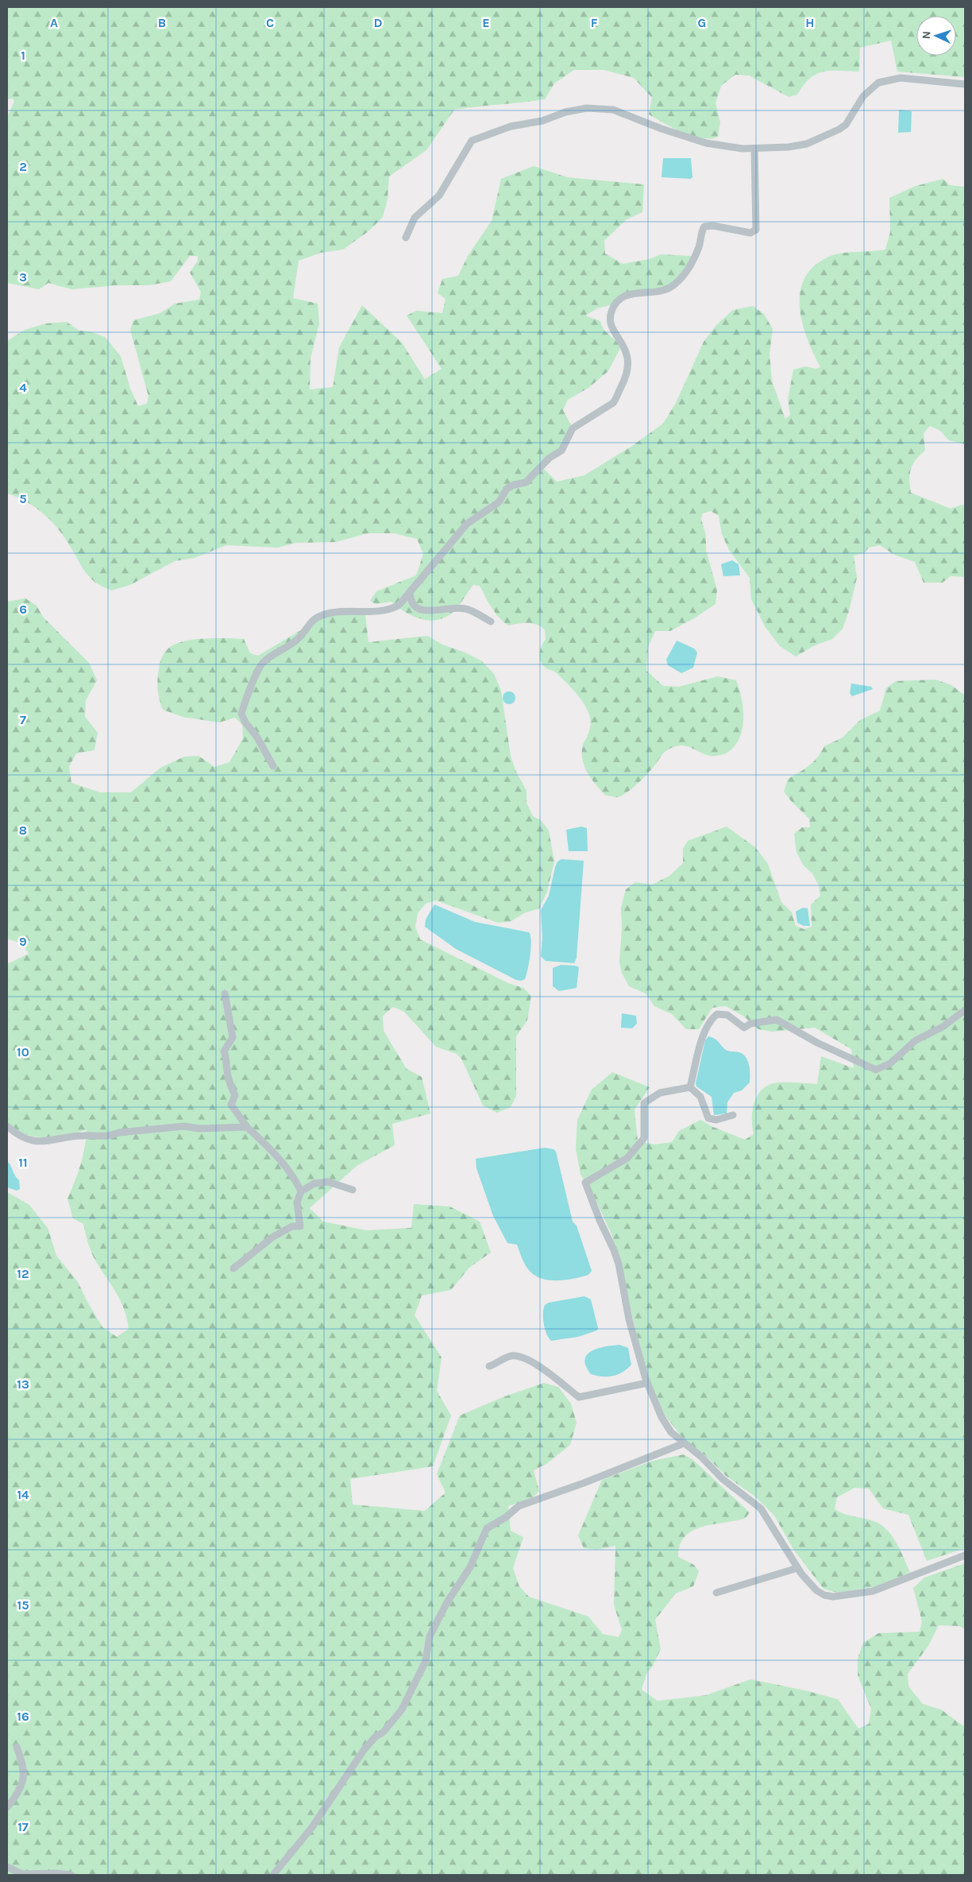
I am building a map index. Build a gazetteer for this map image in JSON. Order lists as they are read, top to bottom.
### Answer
{
  "north": "left",
  "grid": {
    "columns": [
      "A",
      "B",
      "C",
      "D",
      "E",
      "F",
      "G",
      "H"
    ],
    "rows": [
      "1",
      "2",
      "3",
      "4",
      "5",
      "6",
      "7",
      "8",
      "9",
      "10",
      "11",
      "12",
      "13",
      "14",
      "15",
      "16",
      "17"
    ]
  }
}
